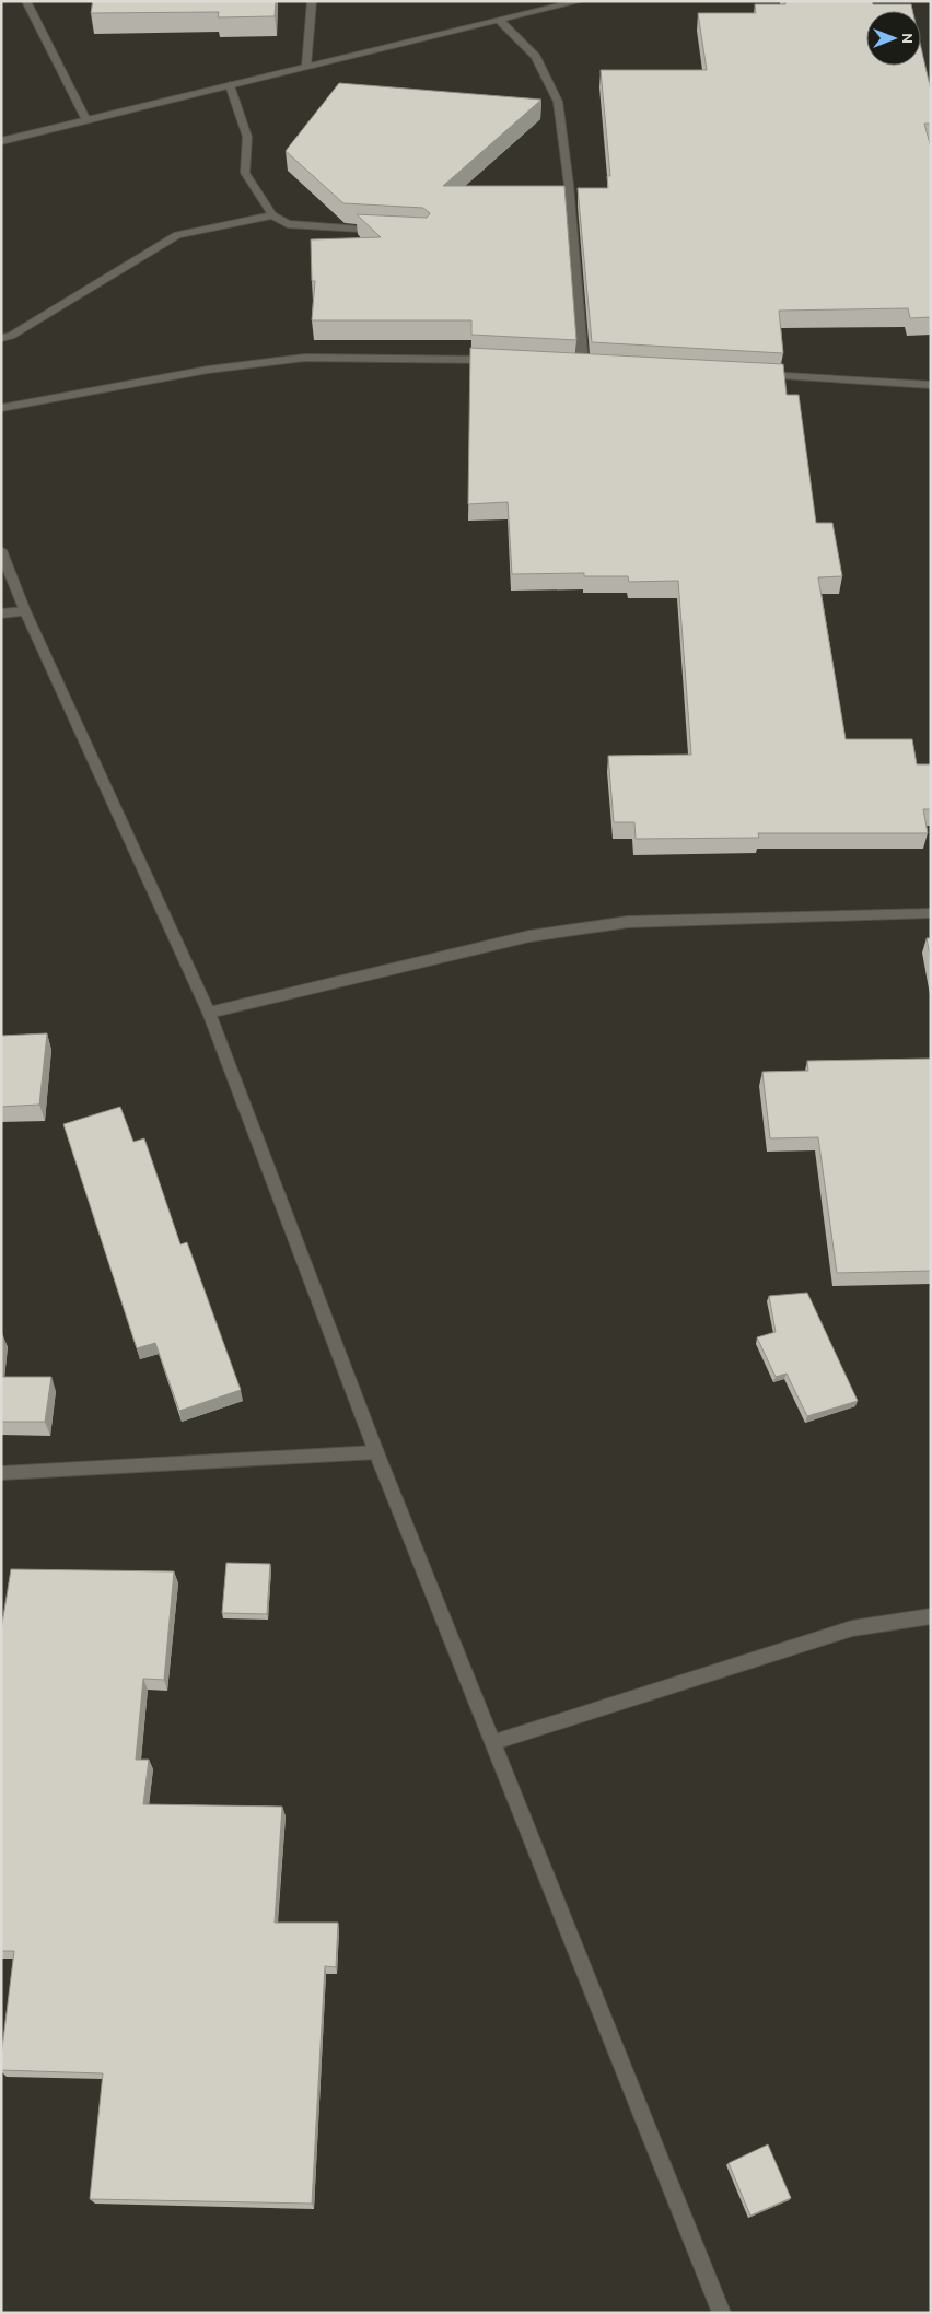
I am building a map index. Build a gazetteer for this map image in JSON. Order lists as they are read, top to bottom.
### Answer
{
  "north": "right"
}
